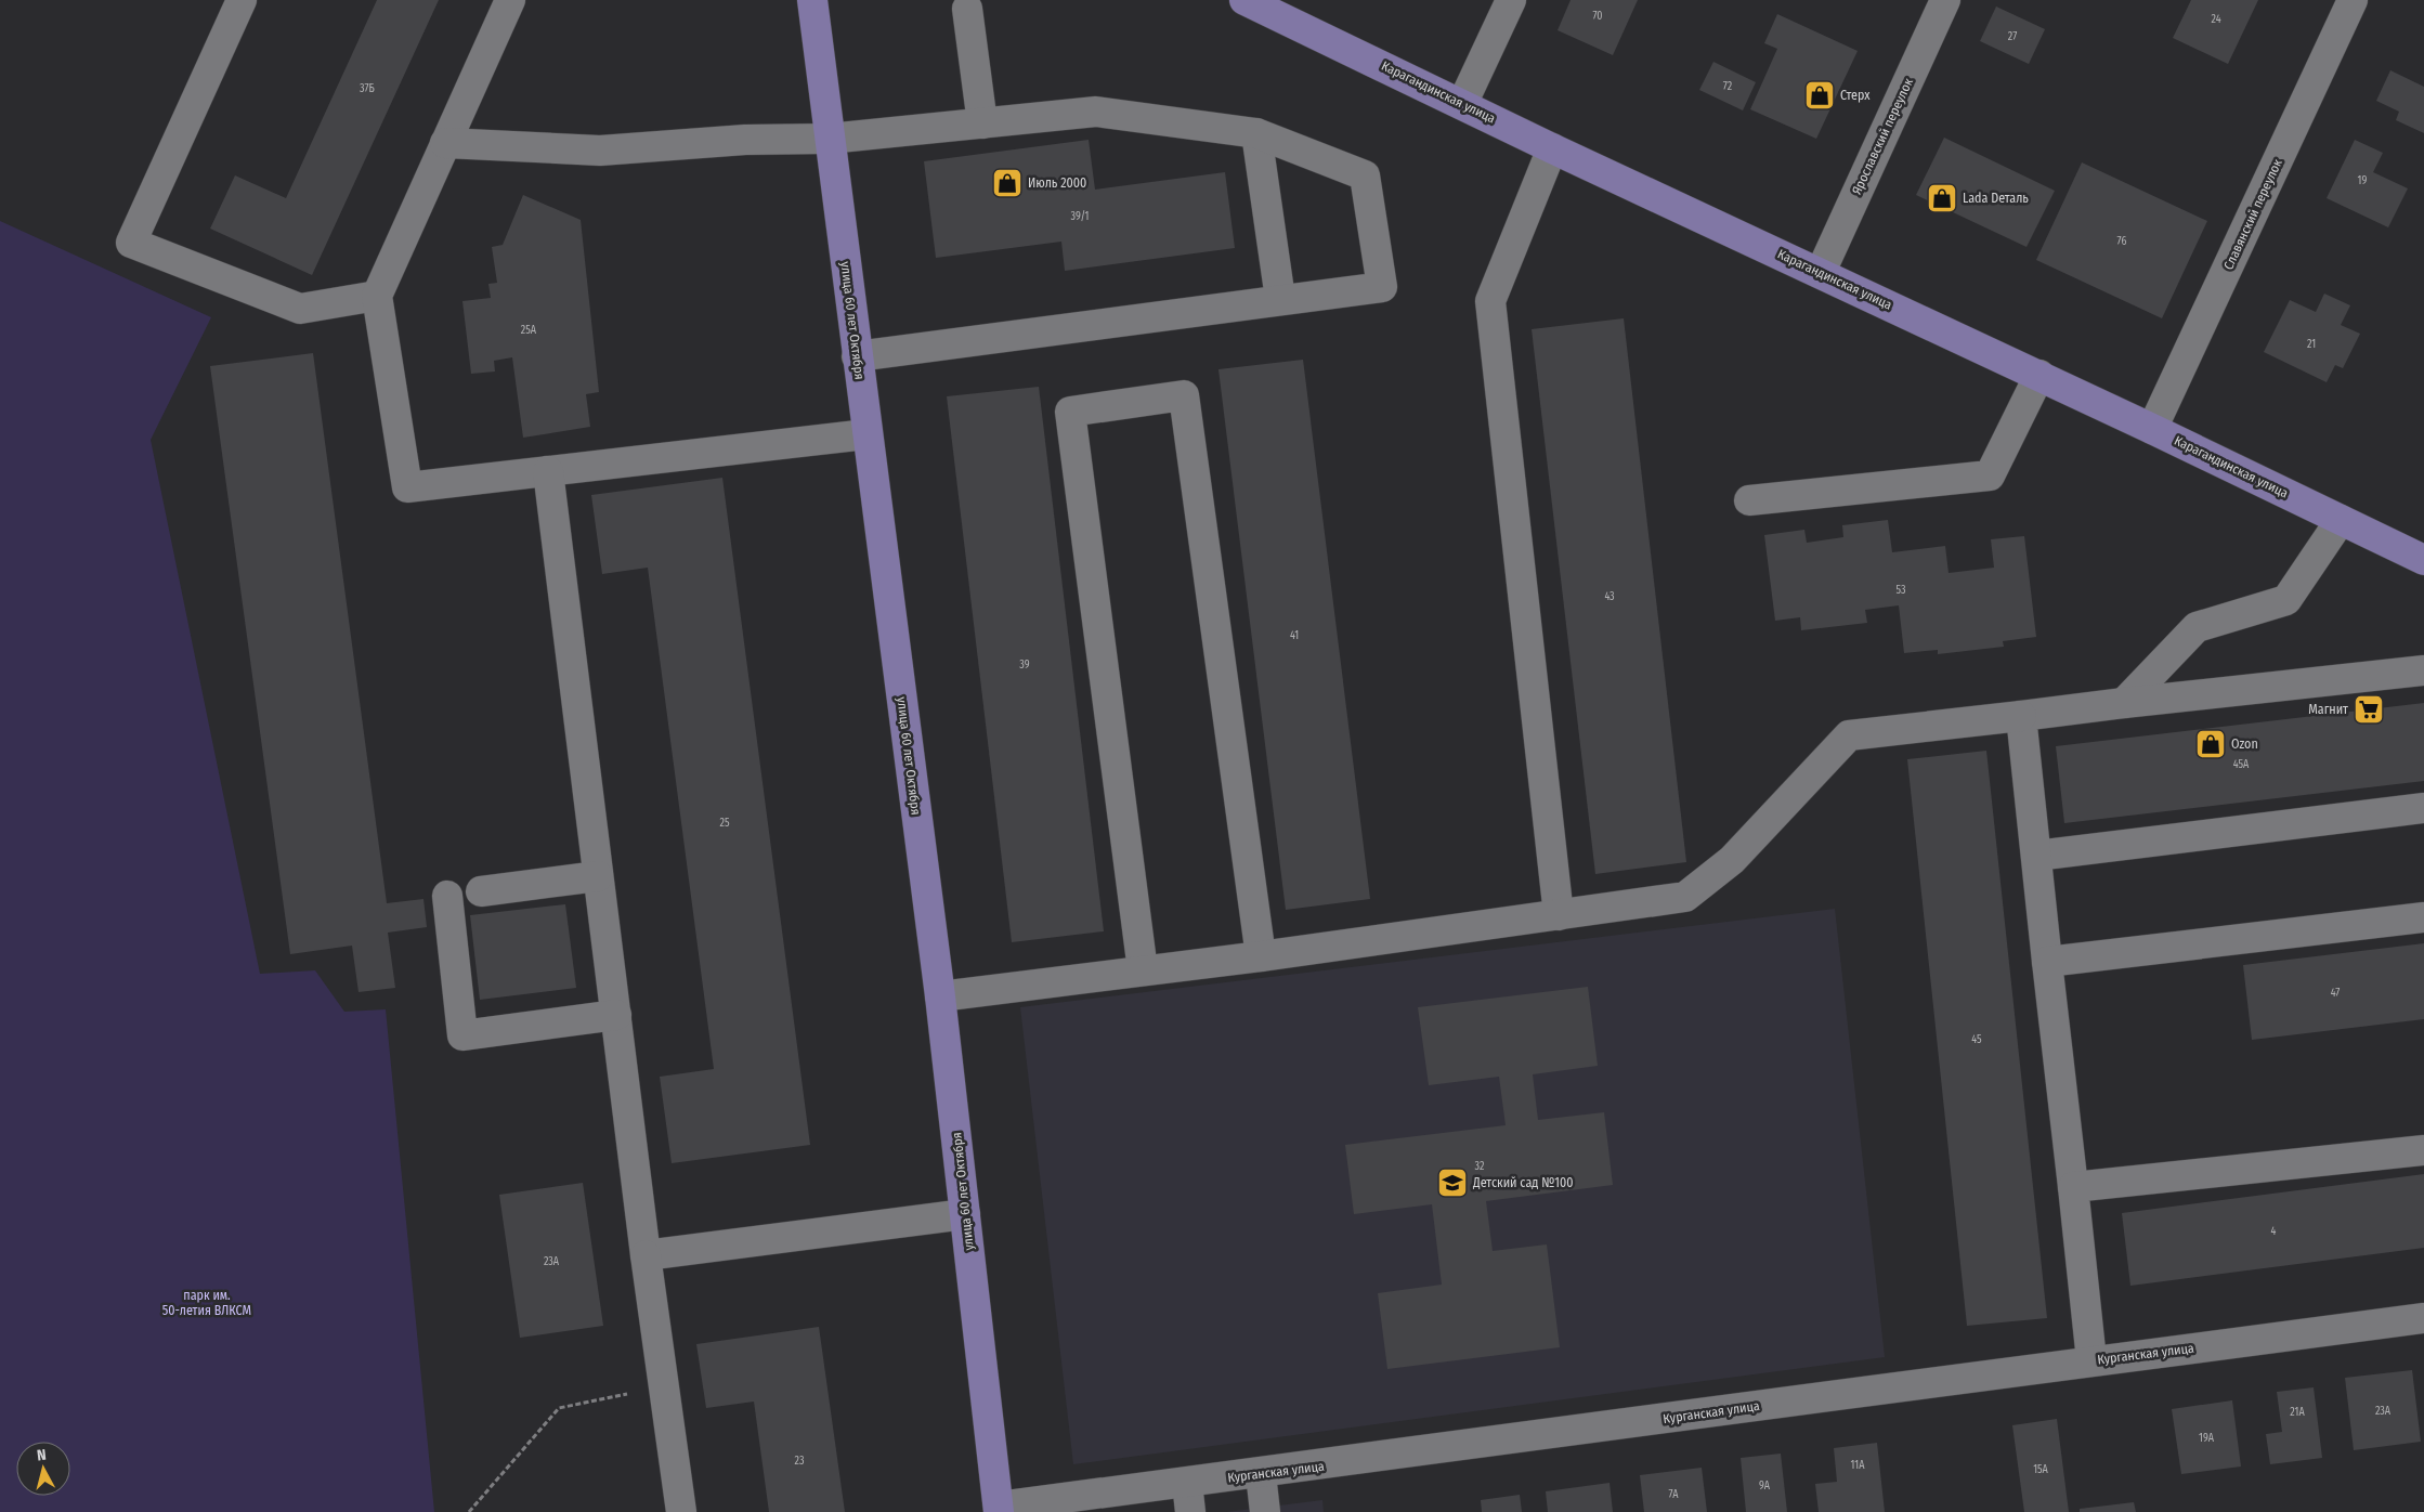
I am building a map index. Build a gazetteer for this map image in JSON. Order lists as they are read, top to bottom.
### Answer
{
  "streets": {
    "main road": ["Карагандинская улица", "улица 60 лет Октября"],
    "street": ["Ярославский переулок", "Славянский переулок", "Курганская улица"]
  },
  "crossings": [
    ["Карагандинская улица", "Ярославский переулок"],
    ["Карагандинская улица", "Славянский переулок"],
    ["улица 60 лет Октября", "Курганская улица"]
  ],
  "parks": ["парк им. 50-летия ВЛКСМ"],
  "places": {
    "shop": [
      "Стерх",
      "Июль 2000",
      "Lada Dеталь",
      "Ozon"
    ],
    "supermarket": ["Магнит"],
    "school or university": ["Детский сад №100"]
  },
  "house_numbers": [
    "70",
    "24",
    "27",
    "72",
    "37Б",
    "19",
    "39/1",
    "76",
    "25А",
    "21",
    "53",
    "43",
    "41",
    "39",
    "45А",
    "25",
    "47",
    "45",
    "32",
    "4",
    "23А",
    "23А",
    "21А",
    "19А",
    "23",
    "11А",
    "15А",
    "9А",
    "7А"
  ],
  "north": "top"
}
